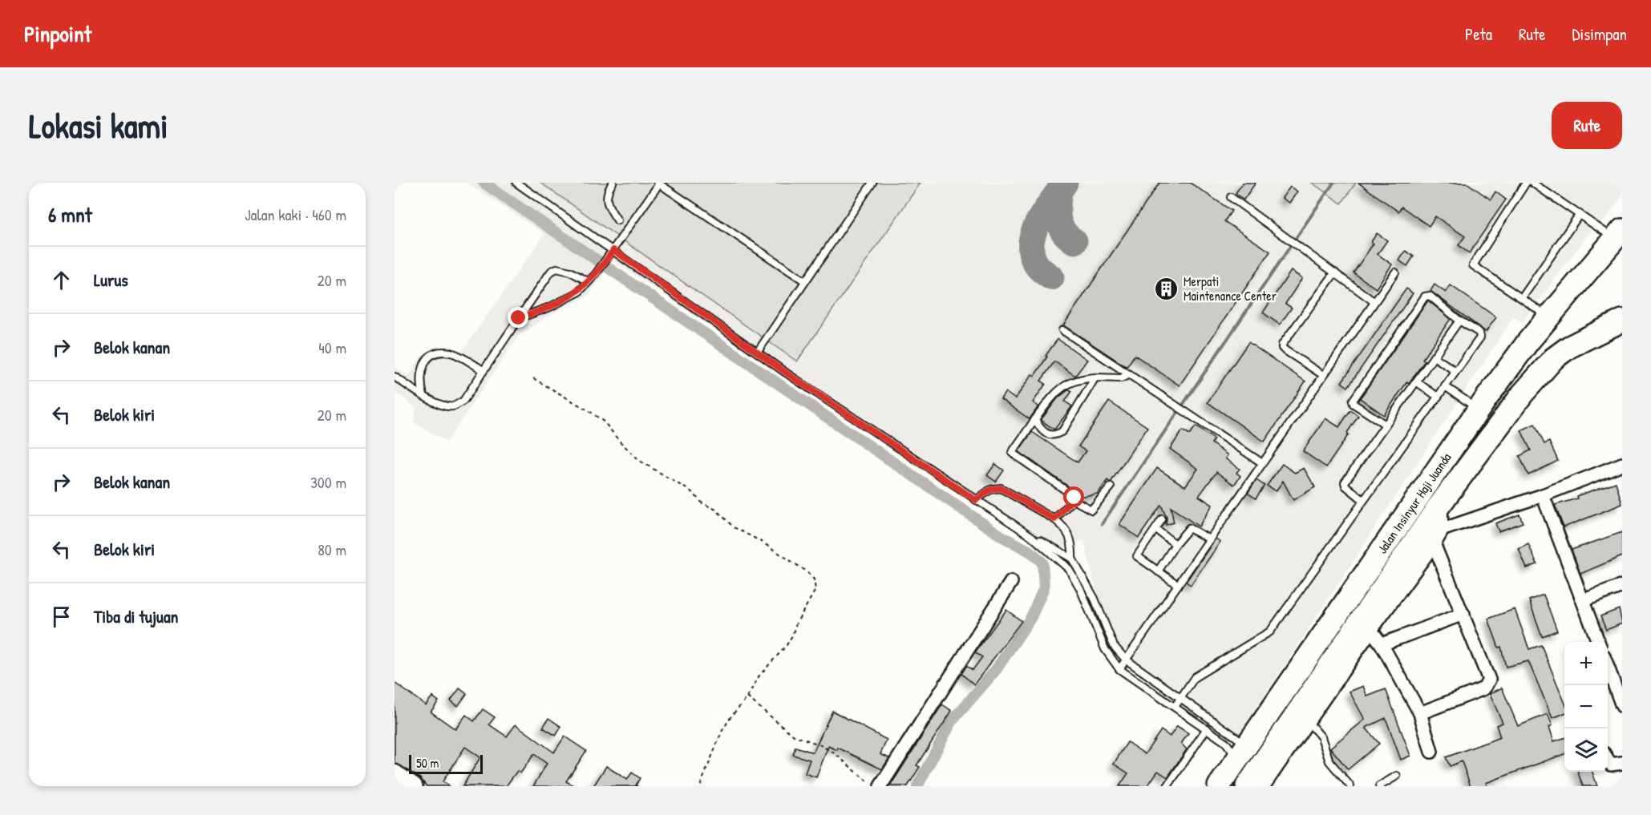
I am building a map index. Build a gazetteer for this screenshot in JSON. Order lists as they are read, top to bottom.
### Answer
{
  "streets": {
    "highway": ["Jalan Insinyur Haji Juanda"]
  },
  "places": {
    "building": ["Merpati Maintenance Center"]
  },
  "scale_bar": "50 m",
  "page": {
    "header": "Pinpoint",
    "nav": ["Peta", "Rute", "Disimpan"],
    "buttons": "Rute",
    "title": "Lokasi kami",
    "heading": ["6 mnt", "Jalan kaki · 460 m"],
    "list": [
      ["Lurus", "20 m"],
      ["Belok kanan", "40 m"],
      ["Belok kiri", "20 m"],
      ["Belok kanan", "300 m"],
      ["Belok kiri", "80 m"],
      "Tiba di tujuan"
    ],
    "map_buttons": ["+", "−"],
    "scale": "50 m"
  }
}
